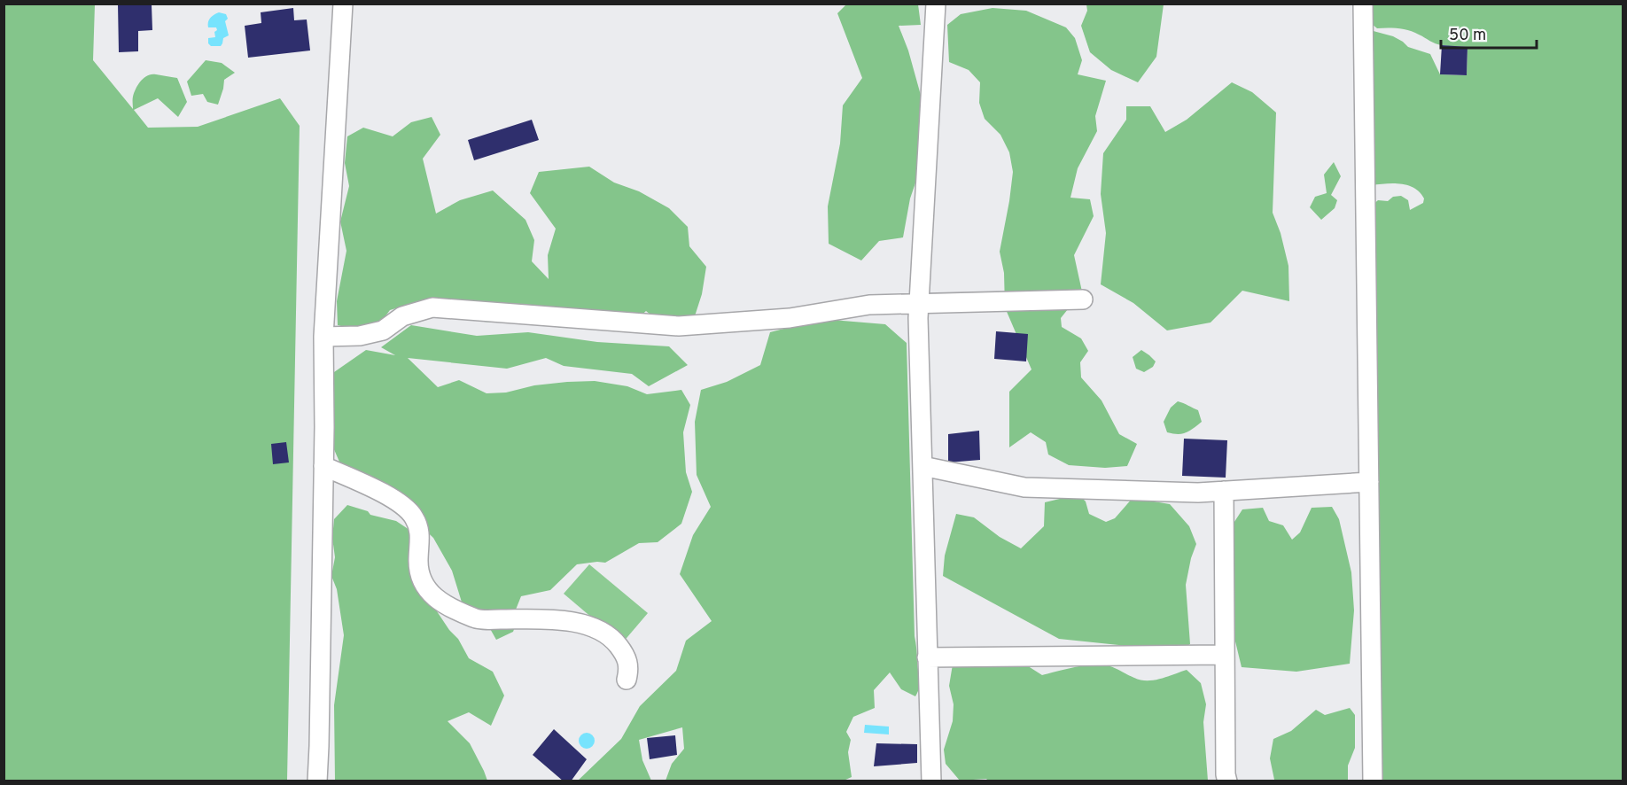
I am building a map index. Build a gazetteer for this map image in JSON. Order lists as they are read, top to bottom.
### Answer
{
  "scale_bar": "50 m"
}
